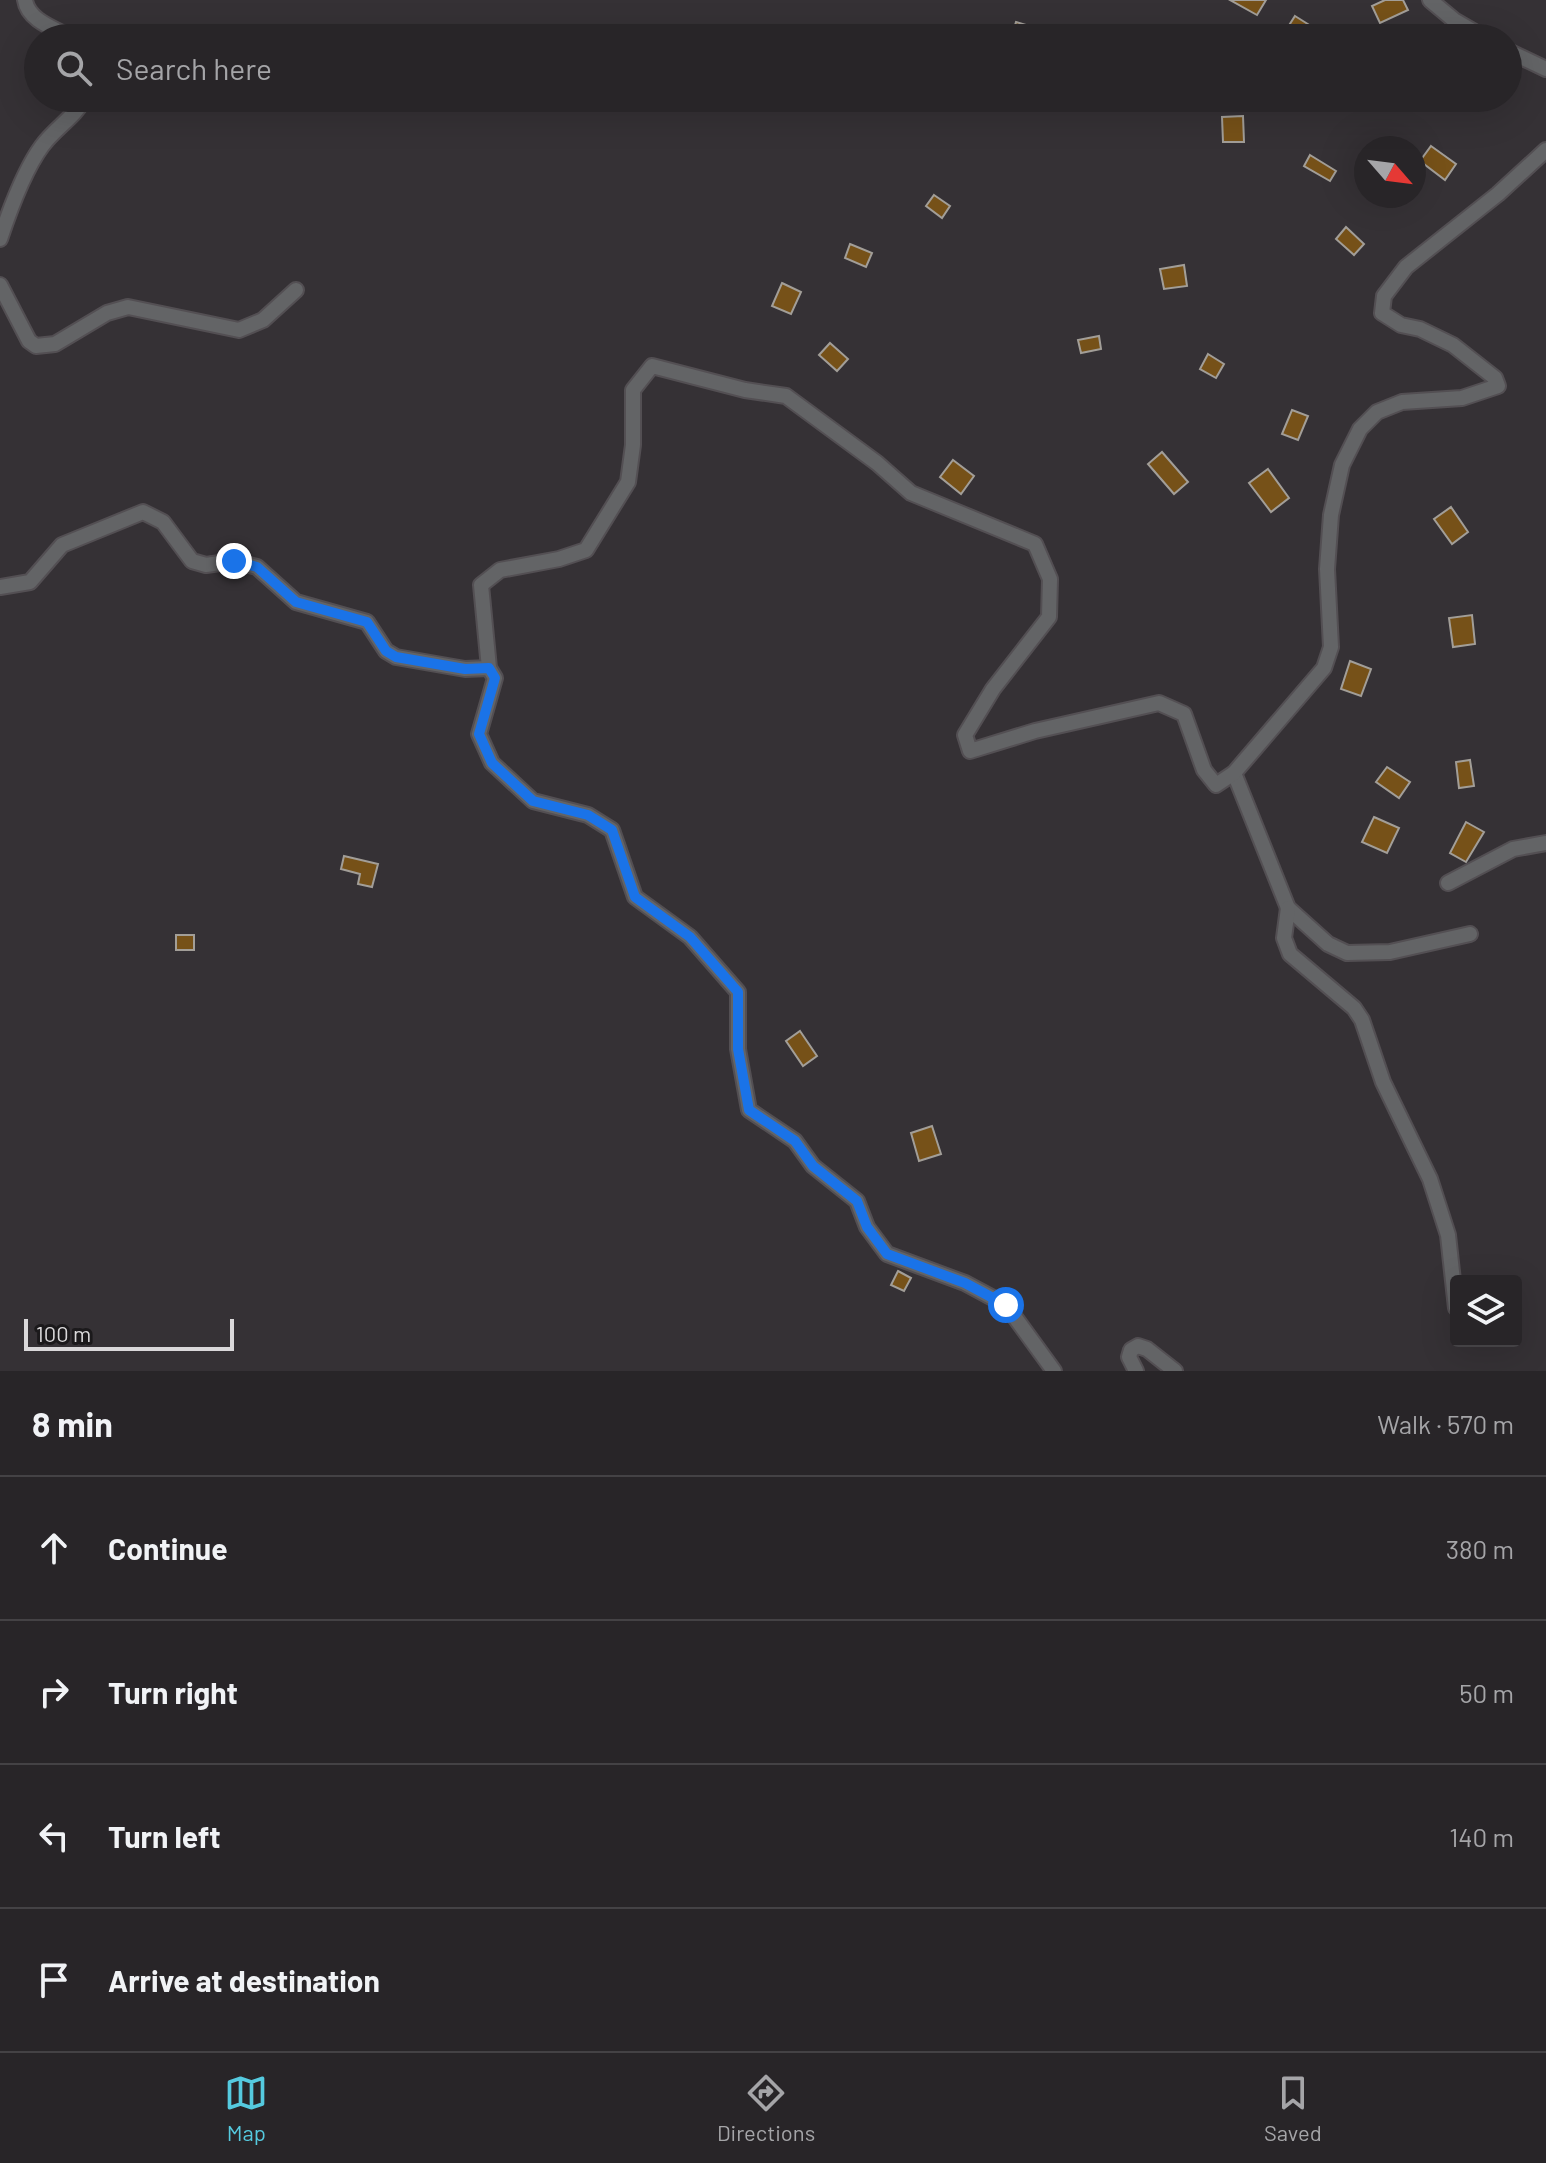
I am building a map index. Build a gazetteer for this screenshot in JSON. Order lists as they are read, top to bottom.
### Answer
{
  "scale_bar": "100 m",
  "north": "bottom right",
  "page": {
    "search": "Search here",
    "scale": "100 m",
    "heading": ["8 min", "Walk · 570 m"],
    "list": [
      ["Continue", "380 m"],
      ["Turn right", "50 m"],
      ["Turn left", "140 m"],
      "Arrive at destination"
    ],
    "nav": ["Map", "Directions", "Saved"]
  }
}
